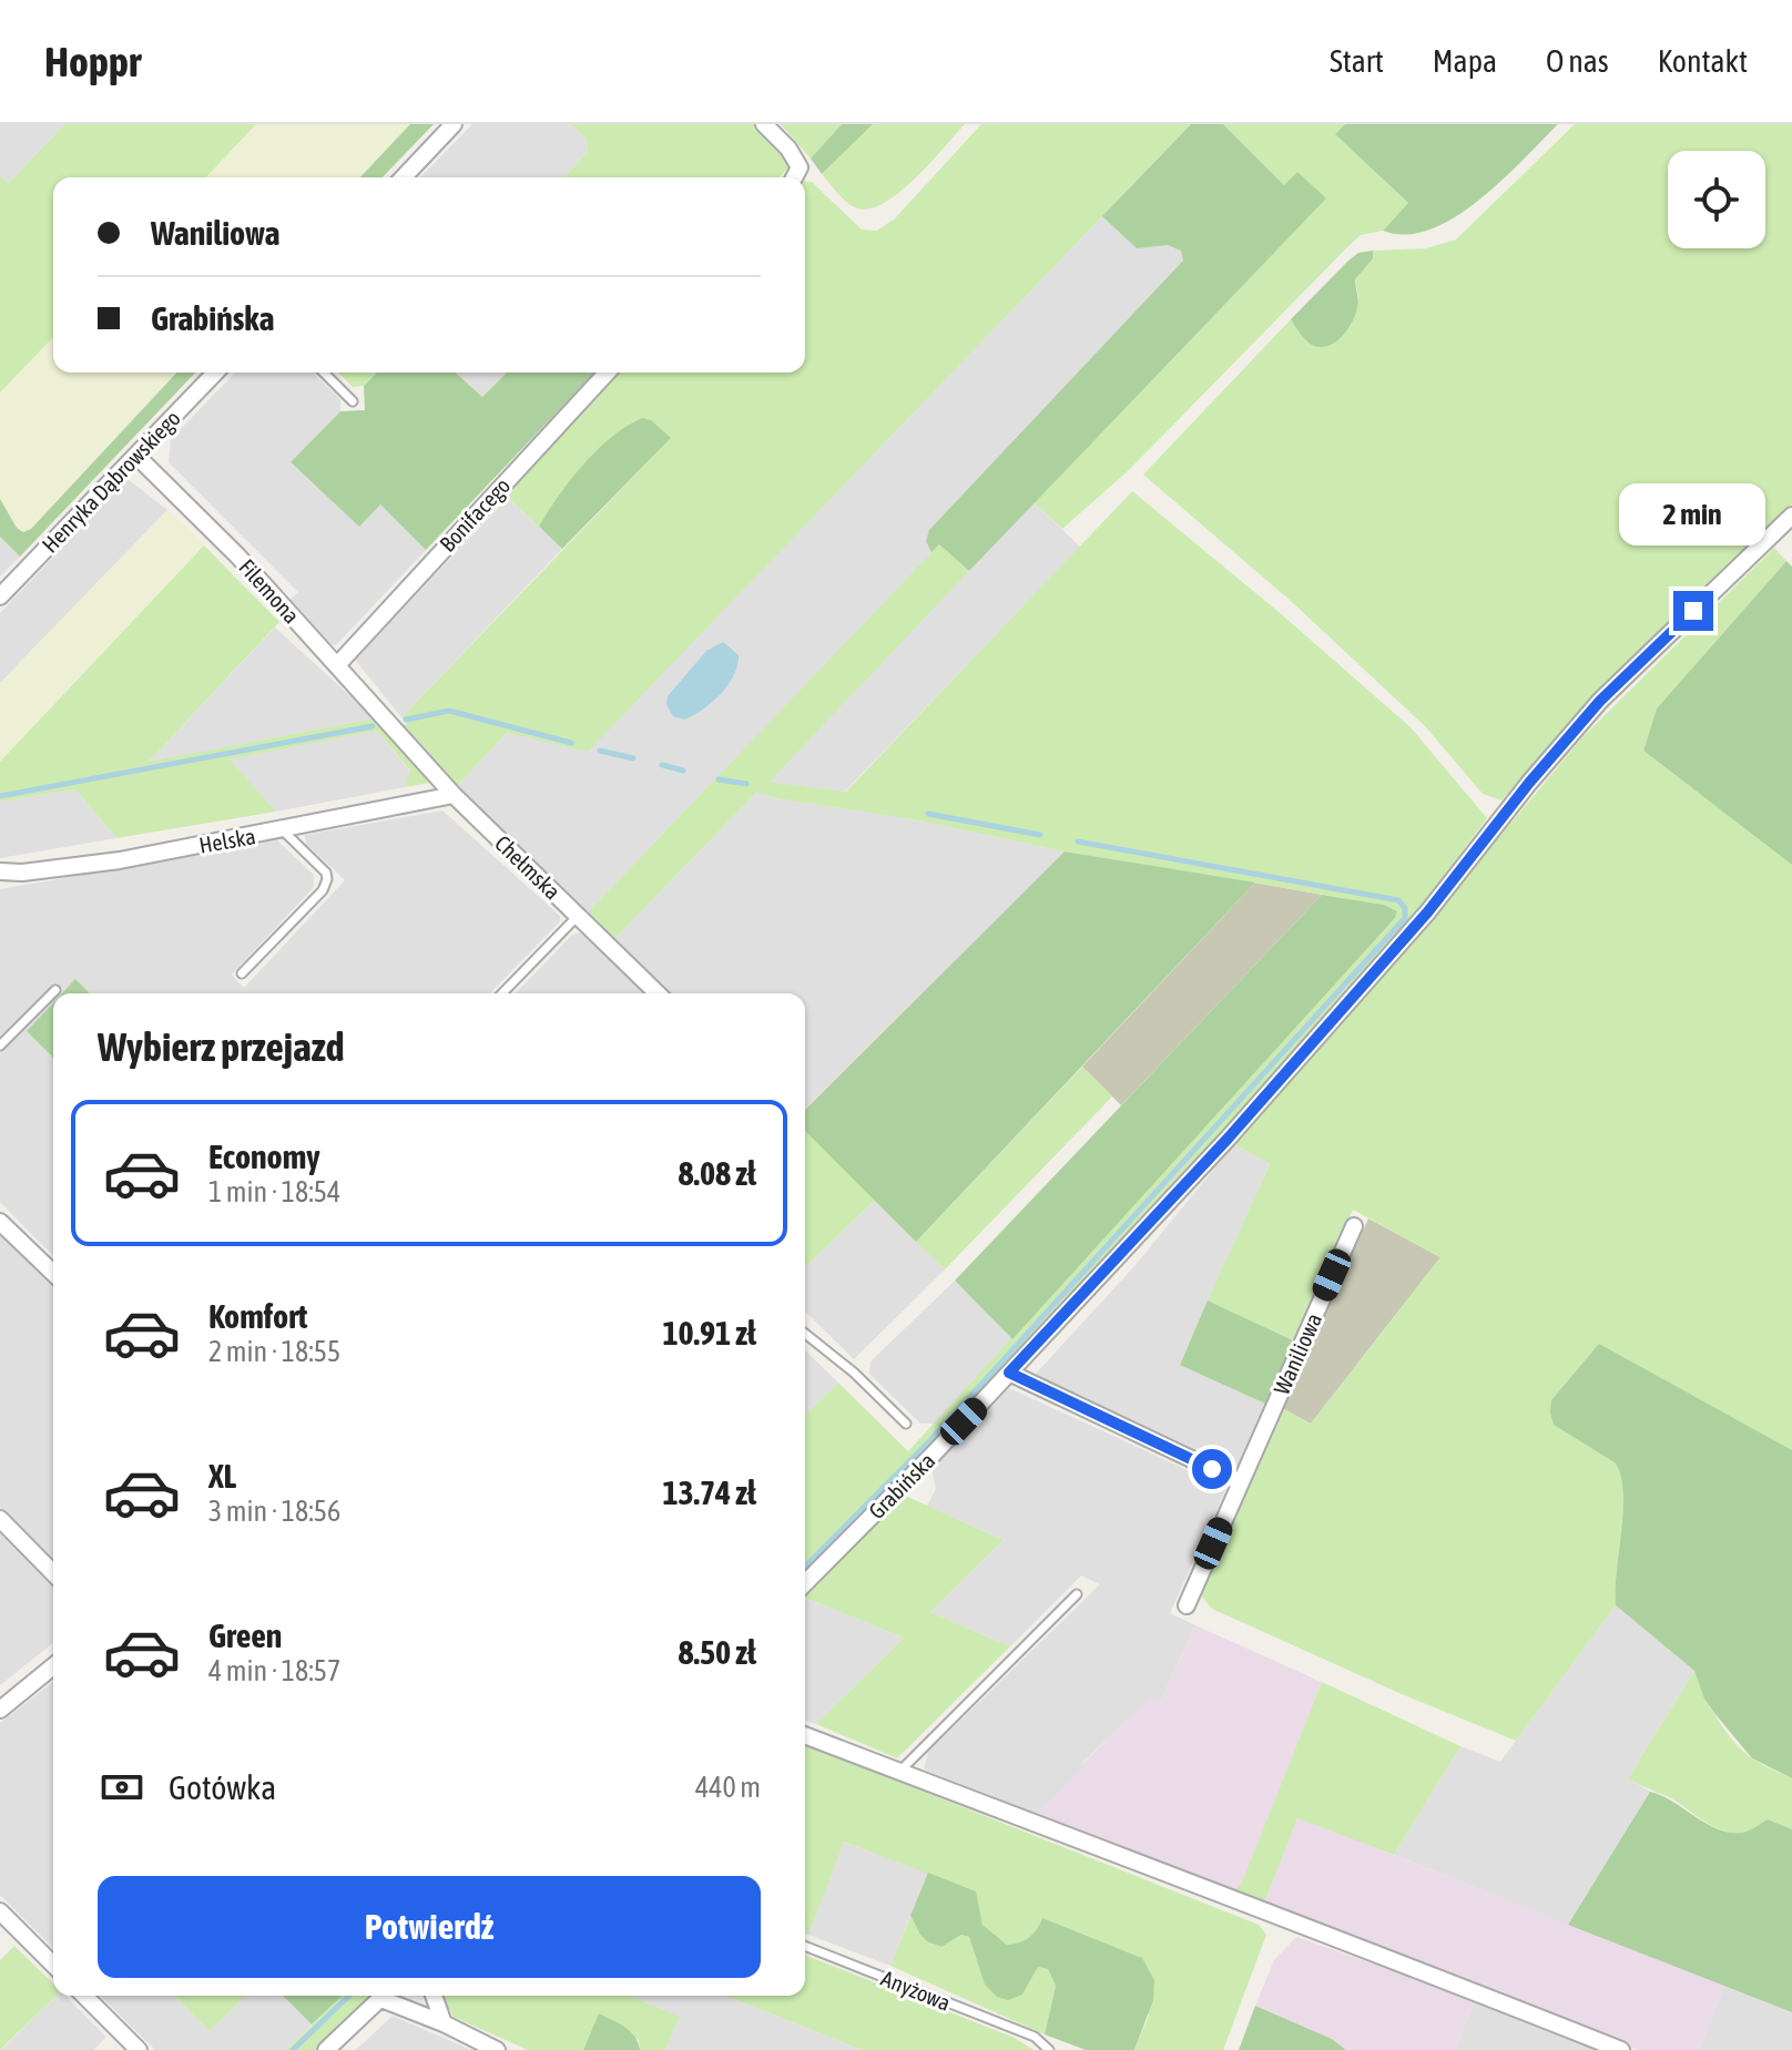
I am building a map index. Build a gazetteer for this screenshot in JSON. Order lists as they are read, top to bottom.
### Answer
{
  "streets": {
    "street": [
      "Henryka Dąbrowskiego",
      "Bonifacego",
      "Filemona",
      "Helska",
      "Chełmska",
      "Waniliowa",
      "Grabińska"
    ],
    "lane": ["Anyżowa"]
  },
  "crossings": [
    ["Henryka Dąbrowskiego", "Filemona"],
    ["Bonifacego", "Filemona"],
    ["Filemona", "Chełmska"],
    ["Helska", "Chełmska"]
  ],
  "page": {
    "header": "Hoppr",
    "nav": [
      "Start",
      "Mapa",
      "O nas",
      "Kontakt"
    ],
    "banner": ["Waniliowa", "Grabińska"],
    "bubble": "2 min",
    "heading": "Wybierz przejazd",
    "list": [
      {
        "name": "Economy",
        "note": "1 min · 18:54",
        "value": "8.08 zł"
      },
      {
        "name": "Komfort",
        "note": "2 min · 18:55",
        "value": "10.91 zł"
      },
      {
        "name": "XL",
        "note": "3 min · 18:56",
        "value": "13.74 zł"
      },
      {
        "name": "Green",
        "note": "4 min · 18:57",
        "value": "8.50 zł"
      }
    ],
    "pay": ["Gotówka", "440 m"],
    "buttons": "Potwierdź"
  }
}
